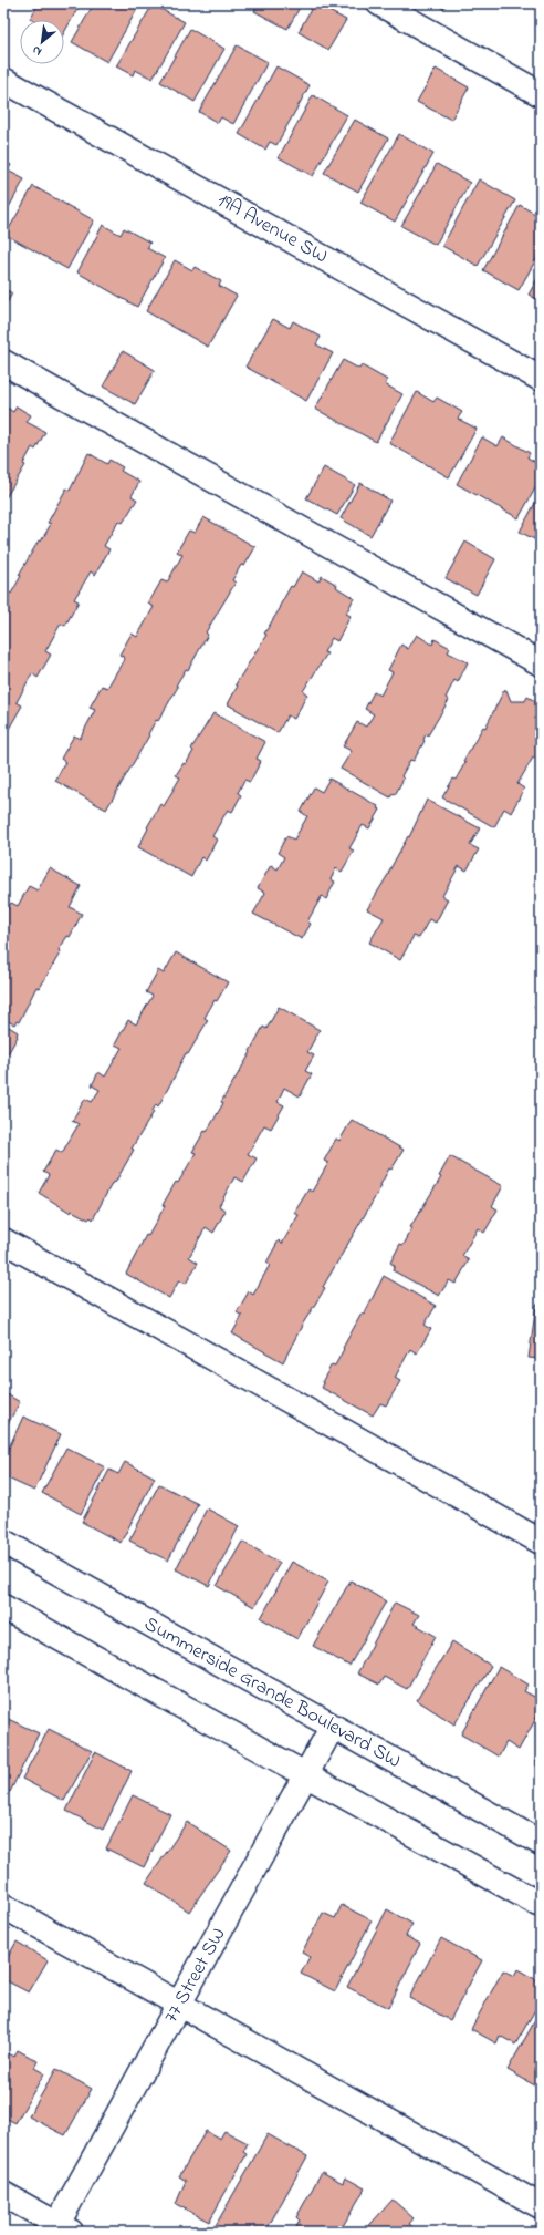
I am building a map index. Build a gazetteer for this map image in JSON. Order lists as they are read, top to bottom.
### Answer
{
  "streets": {
    "street": ["19A Avenue SW", "Summerside Grande Boulevard SW", "77 Street SW"]
  },
  "crossings": [
    ["Summerside Grande Boulevard SW", "77 Street SW"]
  ],
  "north": "bottom left"
}
